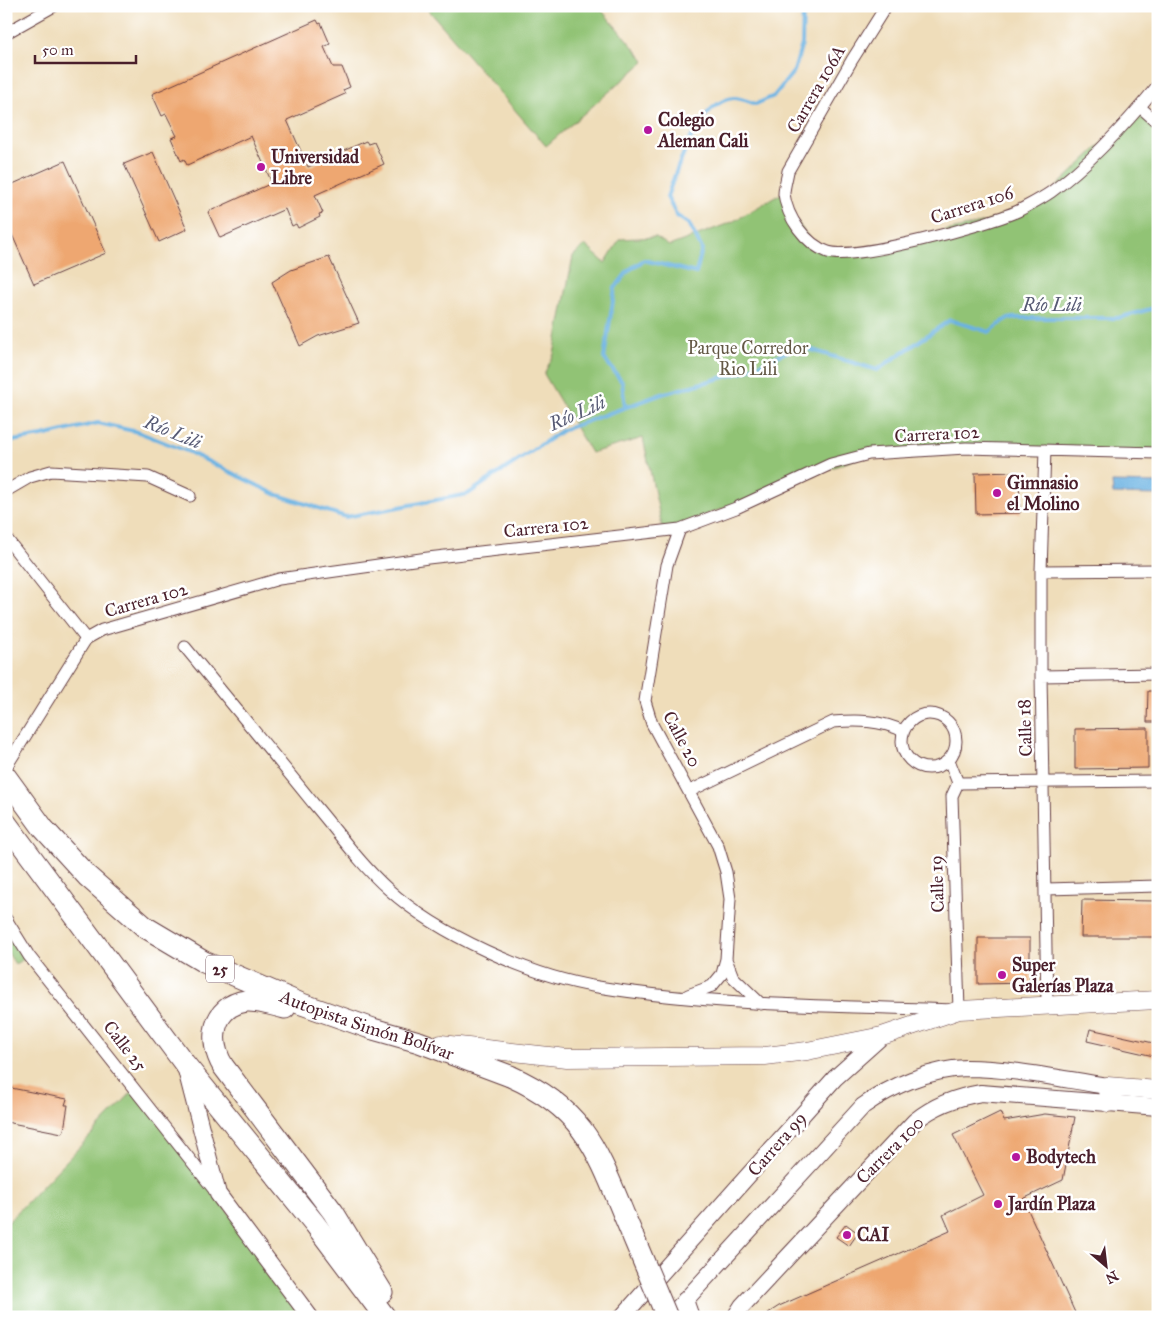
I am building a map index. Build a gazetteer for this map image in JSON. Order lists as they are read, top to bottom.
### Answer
{
  "streets": {
    "highway": ["25", "Autopista Simón Bolívar"],
    "main road": ["Calle 25", "Carrera 99", "Carrera 100"],
    "street": [
      "Carrera 106A",
      "Carrera 106",
      "Carrera 102",
      "Calle 18",
      "Calle 20",
      "Calle 19"
    ]
  },
  "crossings": [
    ["Carrera 106A", "Carrera 106"],
    ["Carrera 102", "Calle 18"],
    ["Carrera 102", "Calle 20"],
    ["Calle 19", "Carrera 99"],
    ["Autopista Simón Bolívar", "Carrera 99"],
    ["Carrera 99", "Carrera 100"]
  ],
  "water": ["Río Lili"],
  "parks": ["Parque Corredor Rio Lili"],
  "places": [
    "Colegio Aleman Cali",
    "Universidad Libre",
    "Gimnasio el Molino",
    "Super Galerías Plaza",
    "Bodytech",
    "Jardín Plaza",
    "CAI"
  ],
  "scale_bar": "50 m",
  "north": "bottom right"
}
